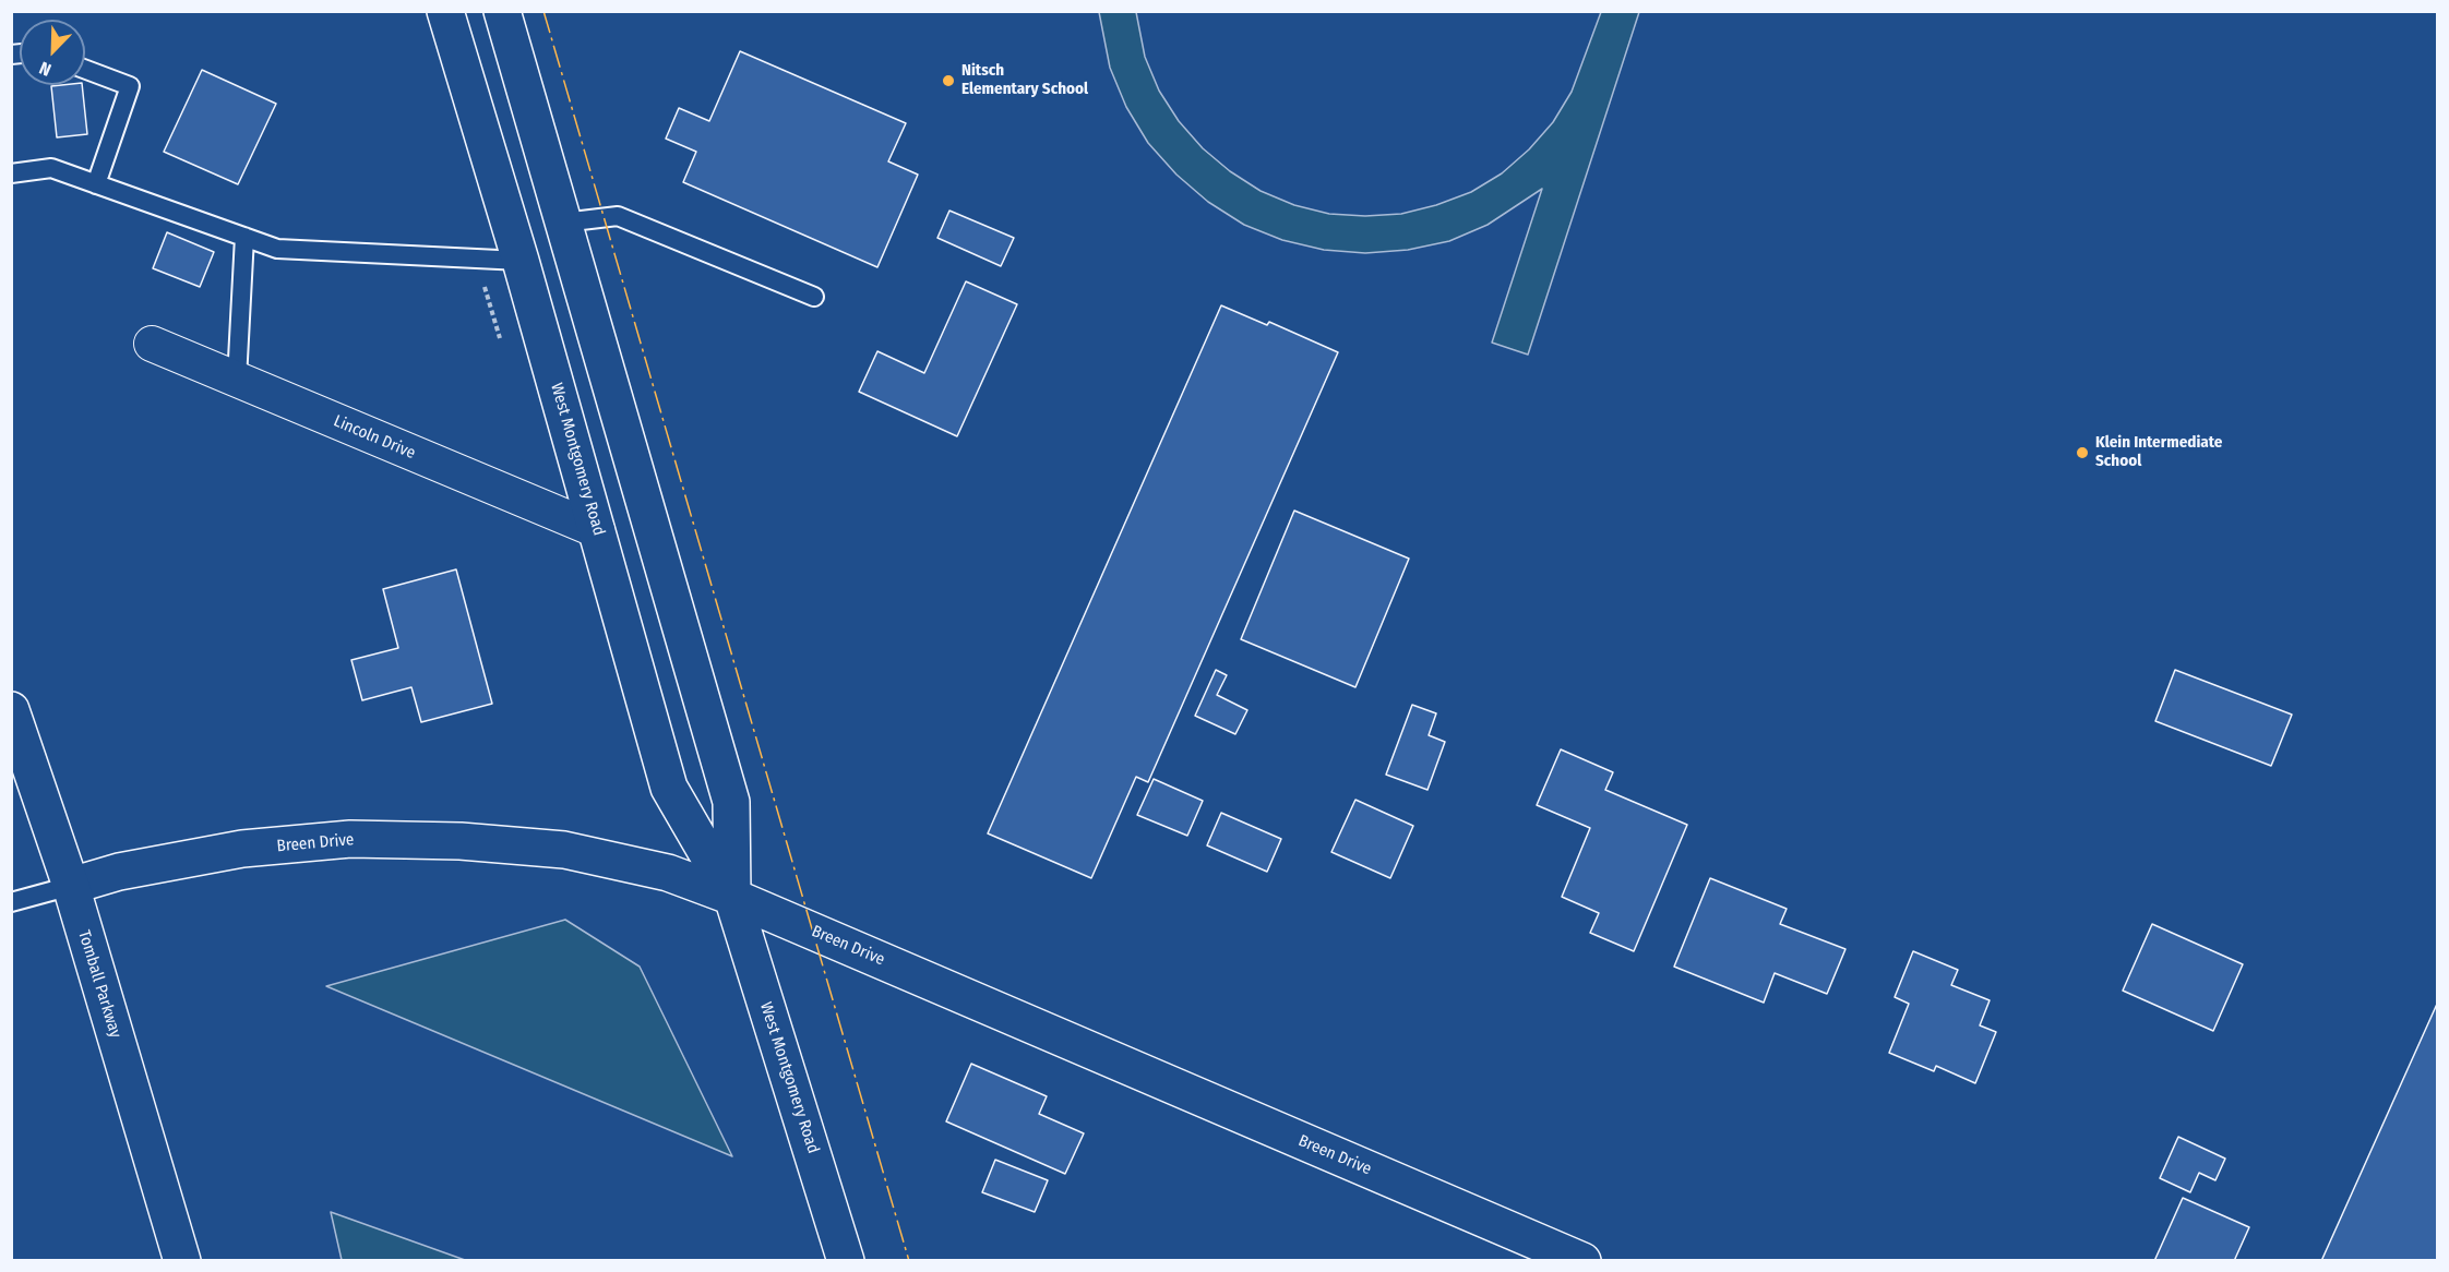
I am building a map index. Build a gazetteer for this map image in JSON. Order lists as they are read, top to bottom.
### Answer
{
  "streets": {
    "main road": ["West Montgomery Road", "Breen Drive", "Tomball Parkway"],
    "street": ["Lincoln Drive"]
  },
  "crossings": [
    ["Lincoln Drive", "West Montgomery Road"],
    ["West Montgomery Road", "Breen Drive"],
    ["Breen Drive", "Tomball Parkway"]
  ],
  "places": ["Nitsch Elementary School", "Klein Intermediate School"],
  "north": "bottom left"
}
